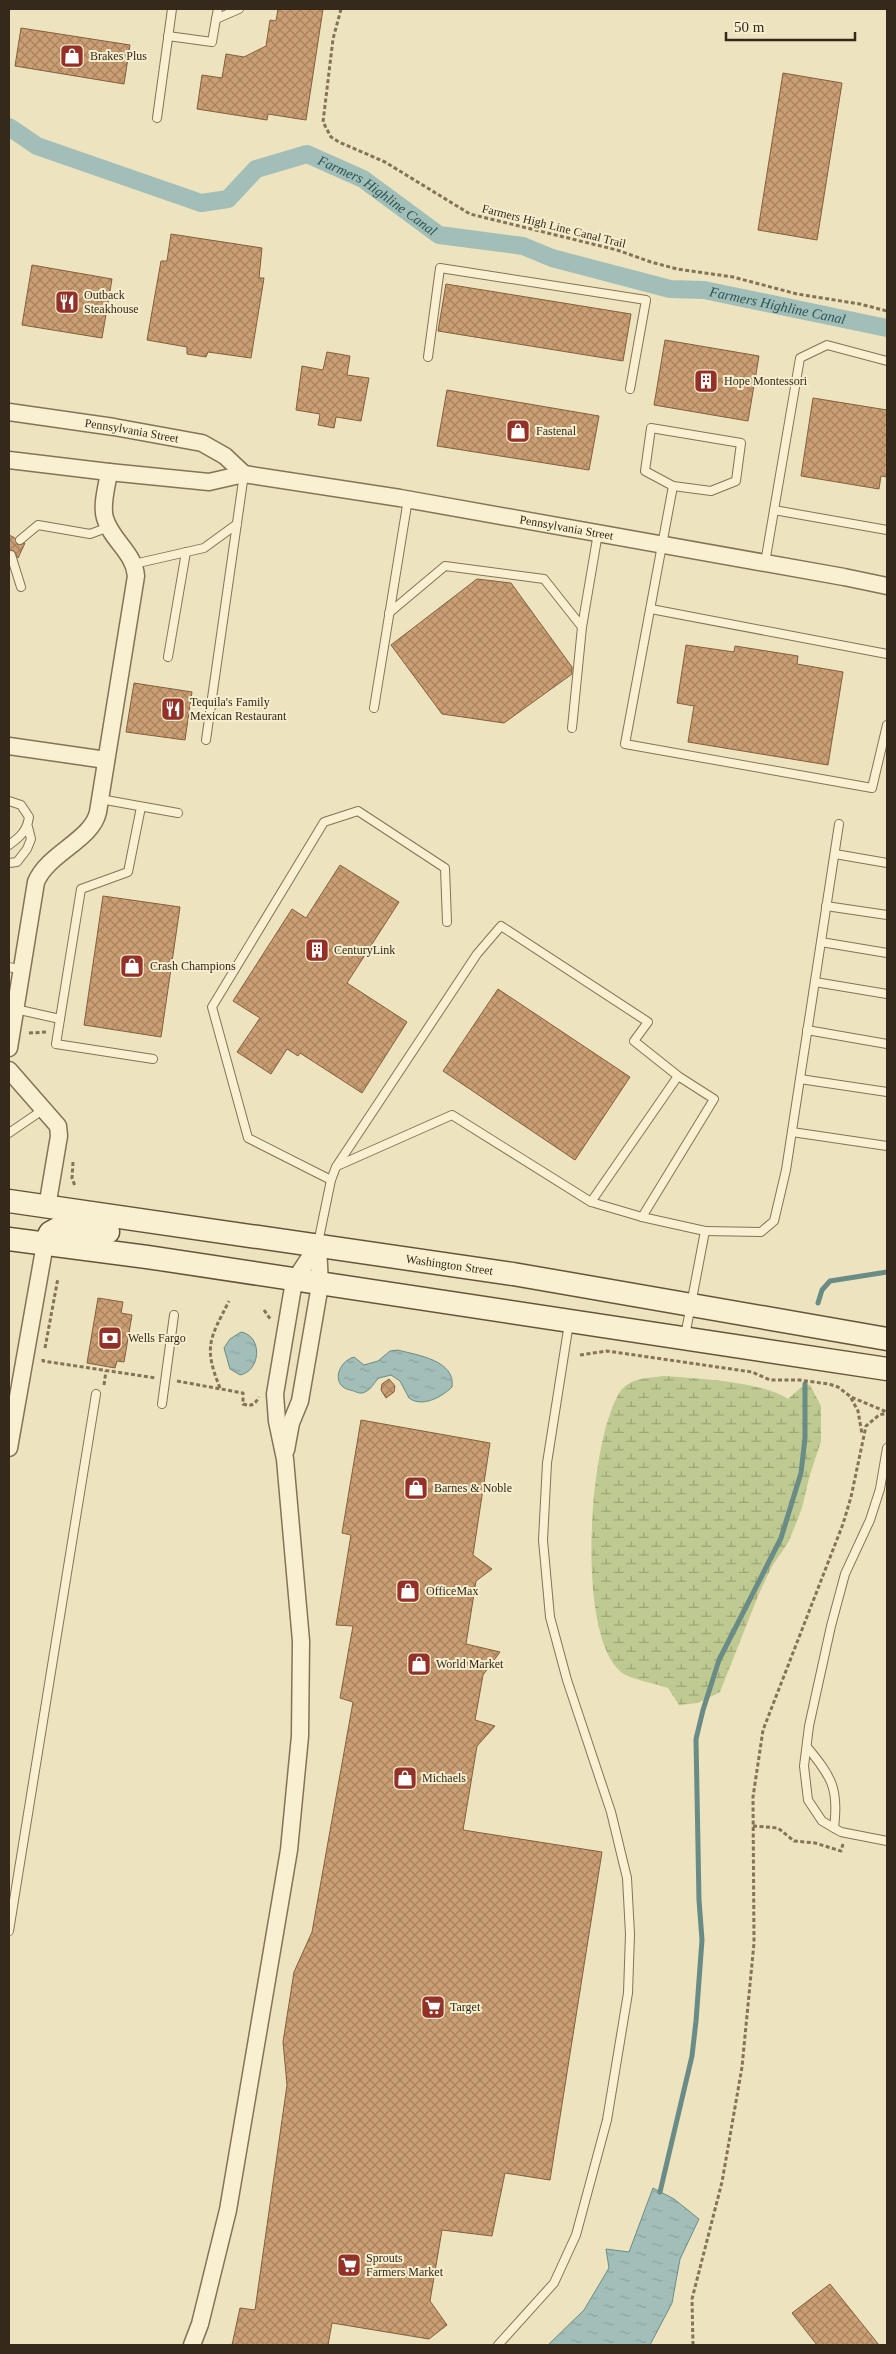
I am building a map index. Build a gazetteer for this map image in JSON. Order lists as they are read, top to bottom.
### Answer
{
  "streets": {
    "main road": ["Washington Street"],
    "street": ["Pennsylvania Street"],
    "path": ["Farmers High Line Canal Trail"]
  },
  "water": ["Farmers Highline Canal"],
  "places": {
    "shop": [
      "Brakes Plus",
      "Fastenal",
      "Crash Champions",
      "Barnes & Noble",
      "OfficeMax",
      "World Market",
      "Michaels"
    ],
    "restaurant": ["Outback Steakhouse", "Tequila's Family Mexican Restaurant"],
    "building": ["Hope Montessori", "CenturyLink"],
    "bank": ["Wells Fargo"],
    "supermarket": ["Target", "Sprouts Farmers Market"]
  },
  "scale_bar": "50 m"
}
